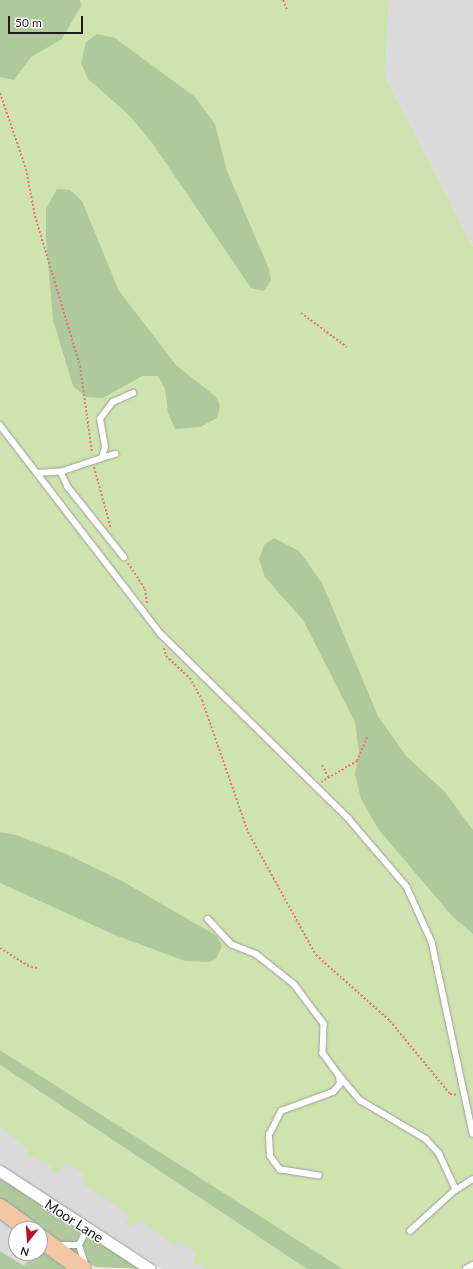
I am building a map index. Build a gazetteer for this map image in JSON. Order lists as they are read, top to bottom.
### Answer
{
  "streets": {
    "street": ["Moor Lane"]
  },
  "scale_bar": "50 m",
  "north": "bottom"
}
